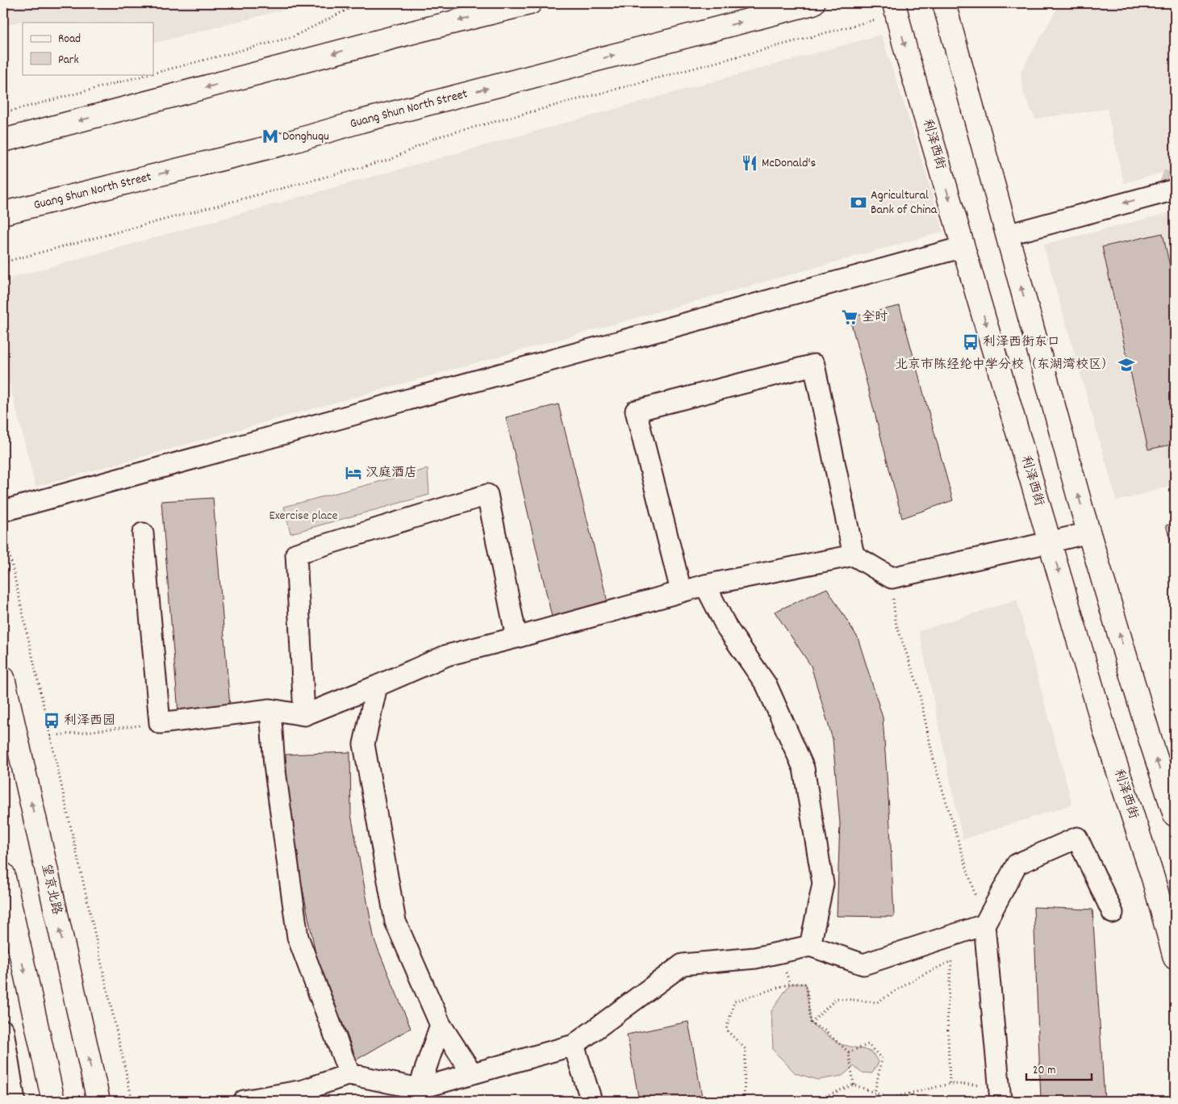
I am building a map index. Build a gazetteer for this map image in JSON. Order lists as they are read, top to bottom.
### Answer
{
  "streets": {
    "main road": ["Guang Shun North Street", "利泽西街", "望京北路"]
  },
  "parks": ["Exercise place"],
  "places": {
    "metro station": ["Donghuqu"],
    "restaurant": ["McDonald's"],
    "bank": ["Agricultural Bank of China"],
    "supermarket": ["全时"],
    "bus stop": ["利泽西街东口", "利泽西园"],
    "school or university": ["北京市陈经纶中学分校（东湖湾校区）"],
    "hotel": ["汉庭酒店"]
  },
  "legend": ["Road", "Park"],
  "scale_bar": "20 m"
}
